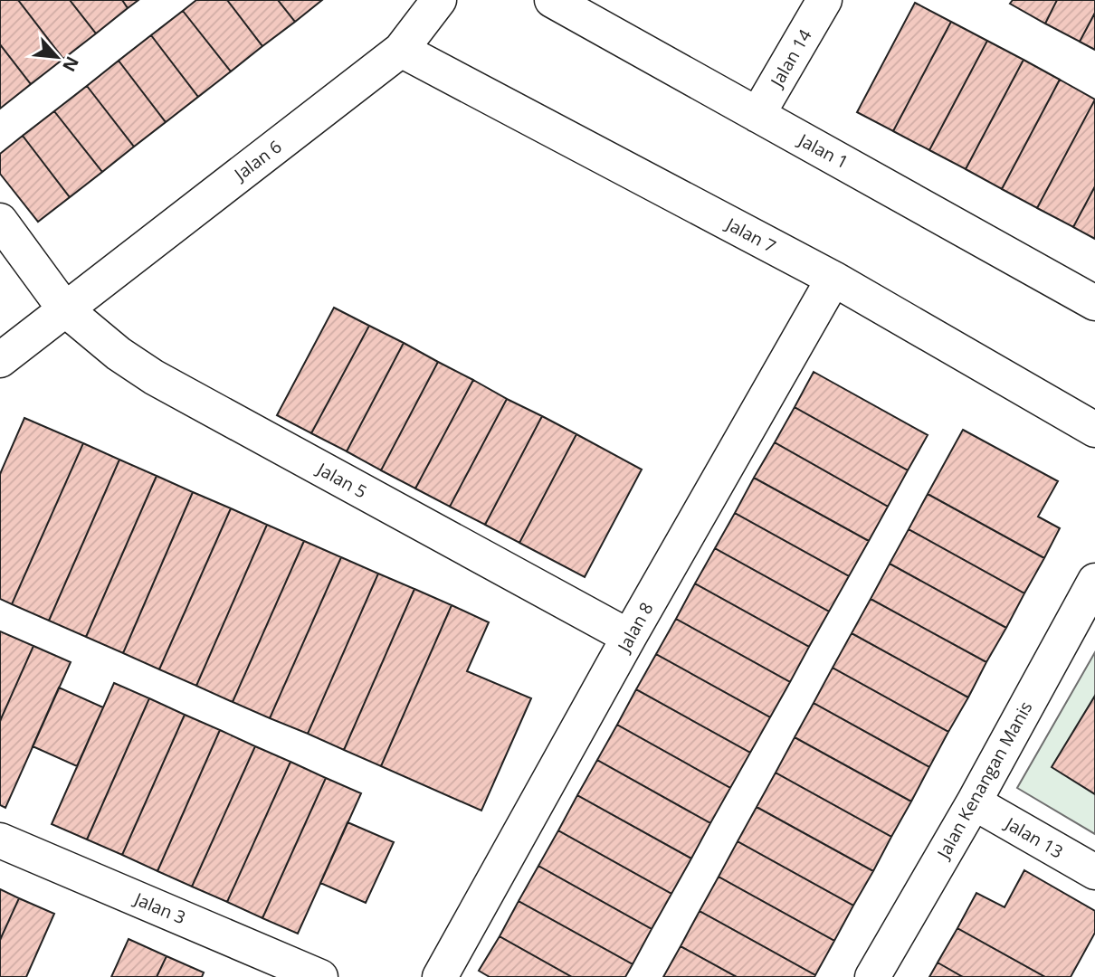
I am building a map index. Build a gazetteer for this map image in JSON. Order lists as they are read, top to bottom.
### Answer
{
  "streets": {
    "street": [
      "Jalan 14",
      "Jalan 1",
      "Jalan 6",
      "Jalan 7",
      "Jalan 5",
      "Jalan 8",
      "Jalan Kenangan Manis",
      "Jalan 13",
      "Jalan 3"
    ]
  },
  "crossings": [
    ["Jalan 14", "Jalan 1"],
    ["Jalan 6", "Jalan 7"],
    ["Jalan 6", "Jalan 5"],
    ["Jalan 7", "Jalan 8"],
    ["Jalan 5", "Jalan 8"],
    ["Jalan Kenangan Manis", "Jalan 13"]
  ],
  "north": "bottom right"
}
